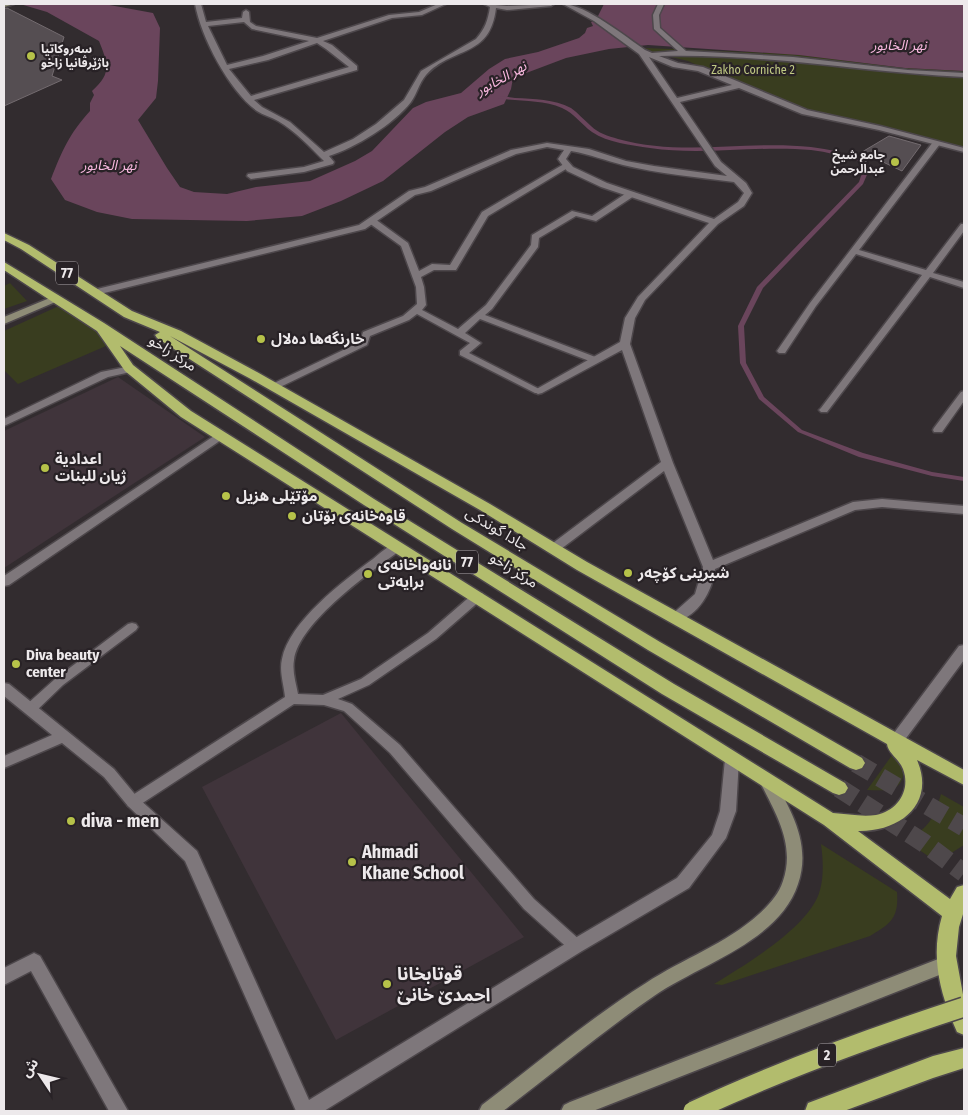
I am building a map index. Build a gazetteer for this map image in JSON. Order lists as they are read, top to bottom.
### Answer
{
  "streets": {
    "highway": [
      "77",
      "مركز زاخو",
      "جادا گوندکی",
      "2"
    ]
  },
  "crossings": [
    ["77", "مركز زاخو"],
    ["77", "جادا گوندکی"]
  ],
  "water": ["نهر الخابور"],
  "parks": ["Zakho Corniche 2"],
  "places": [
    "سه‌روكاتيا باژێرڤانيا زاخو",
    "جامع شيخ عبدالرحمن",
    "خارنگەها دەلال",
    "اعدادية ژیان للبنات",
    "مۆتێلی هزیل",
    "قاوەخانەی بۆتان",
    "شیرینی کۆچەر",
    "نانەواخانەی برایەتی",
    "Diva beauty center",
    "diva - men",
    "Ahmadi Khane School",
    "قوتابخانا احمدێ خانێ"
  ],
  "north": "top left"
}
